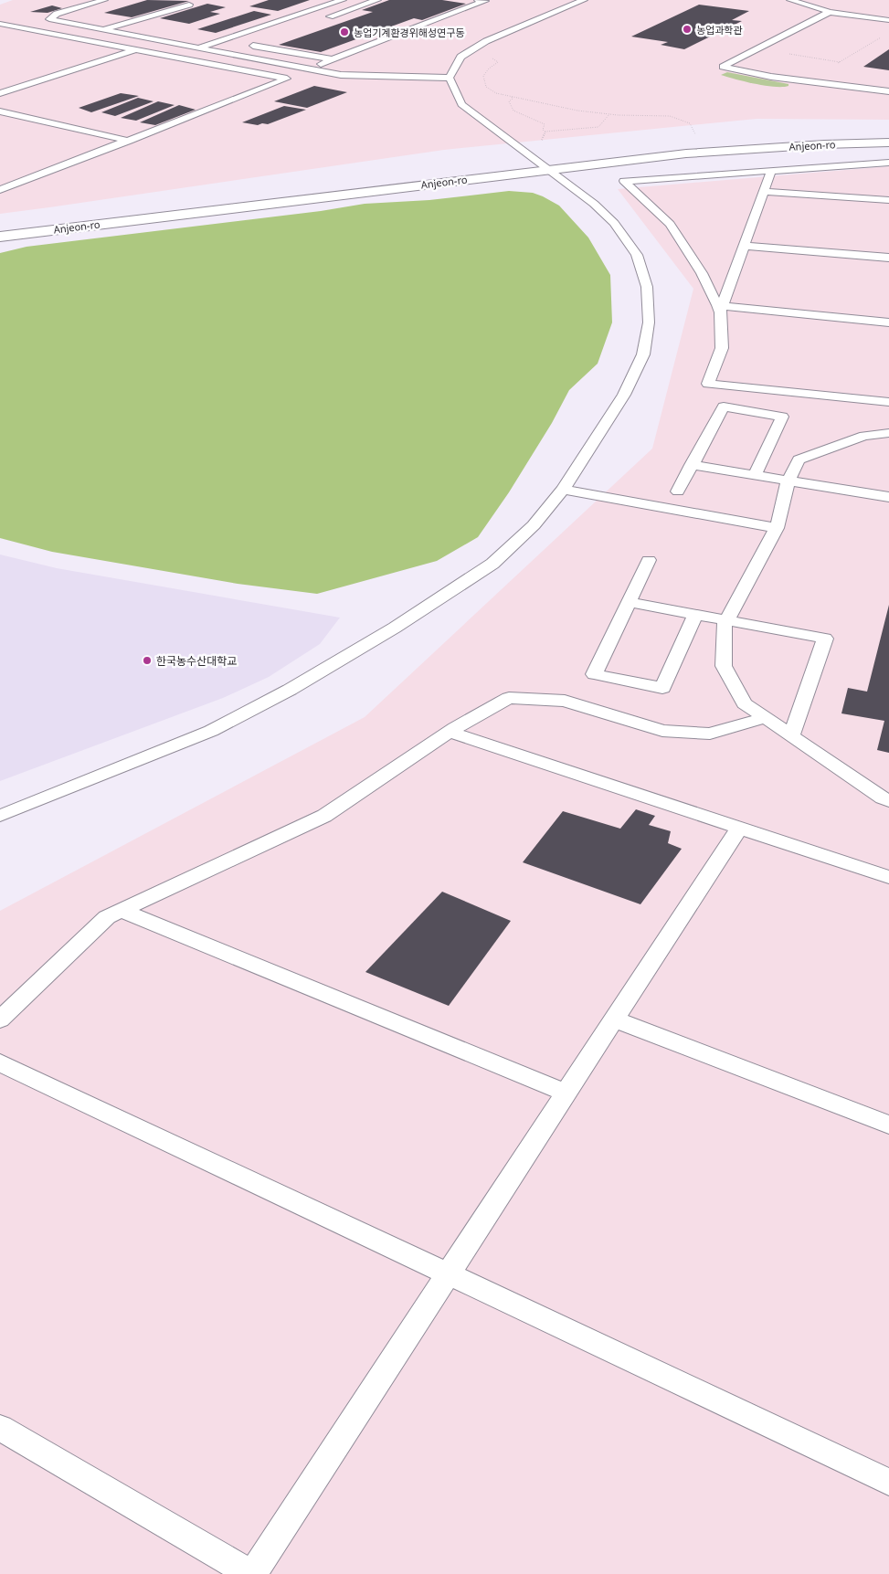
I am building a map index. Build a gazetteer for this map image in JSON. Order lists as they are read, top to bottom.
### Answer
{
  "streets": {
    "street": ["Anjeon-ro"]
  },
  "places": ["농업과학관", "농업기계환경위해성연구동", "한국농수산대학교"]
}
